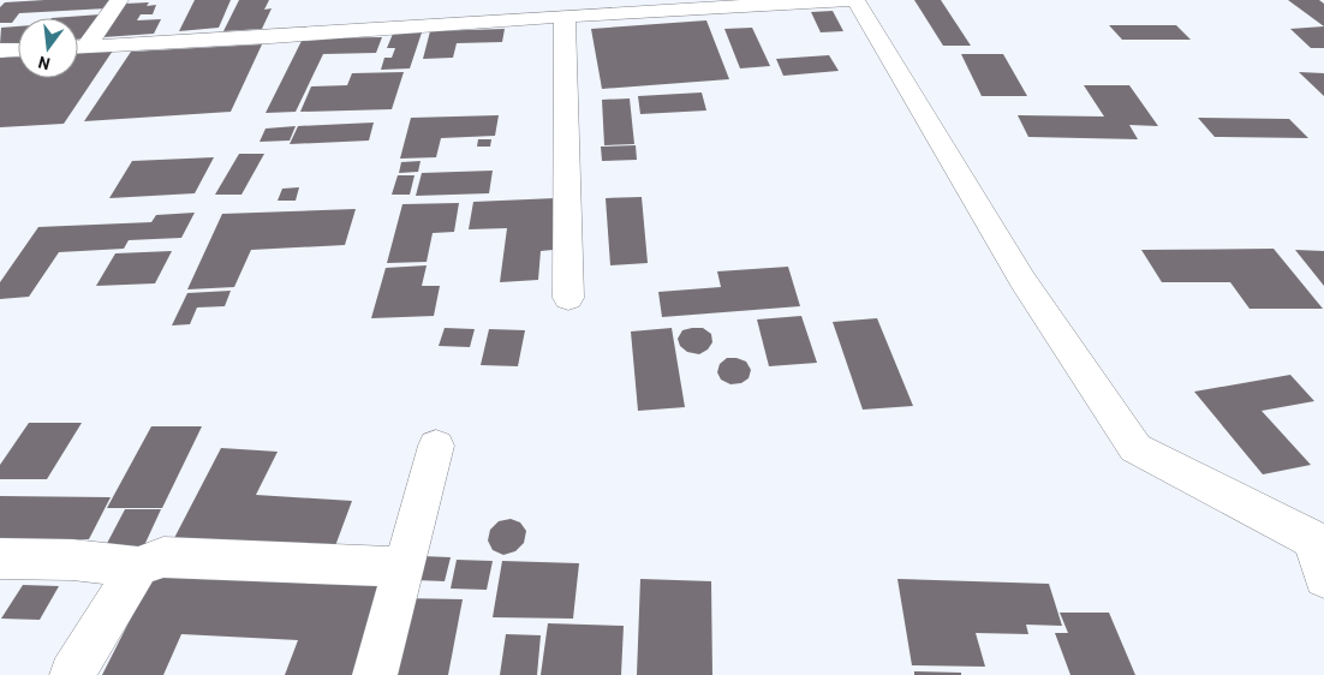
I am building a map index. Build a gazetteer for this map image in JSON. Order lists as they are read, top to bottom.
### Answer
{
  "north": "bottom"
}
